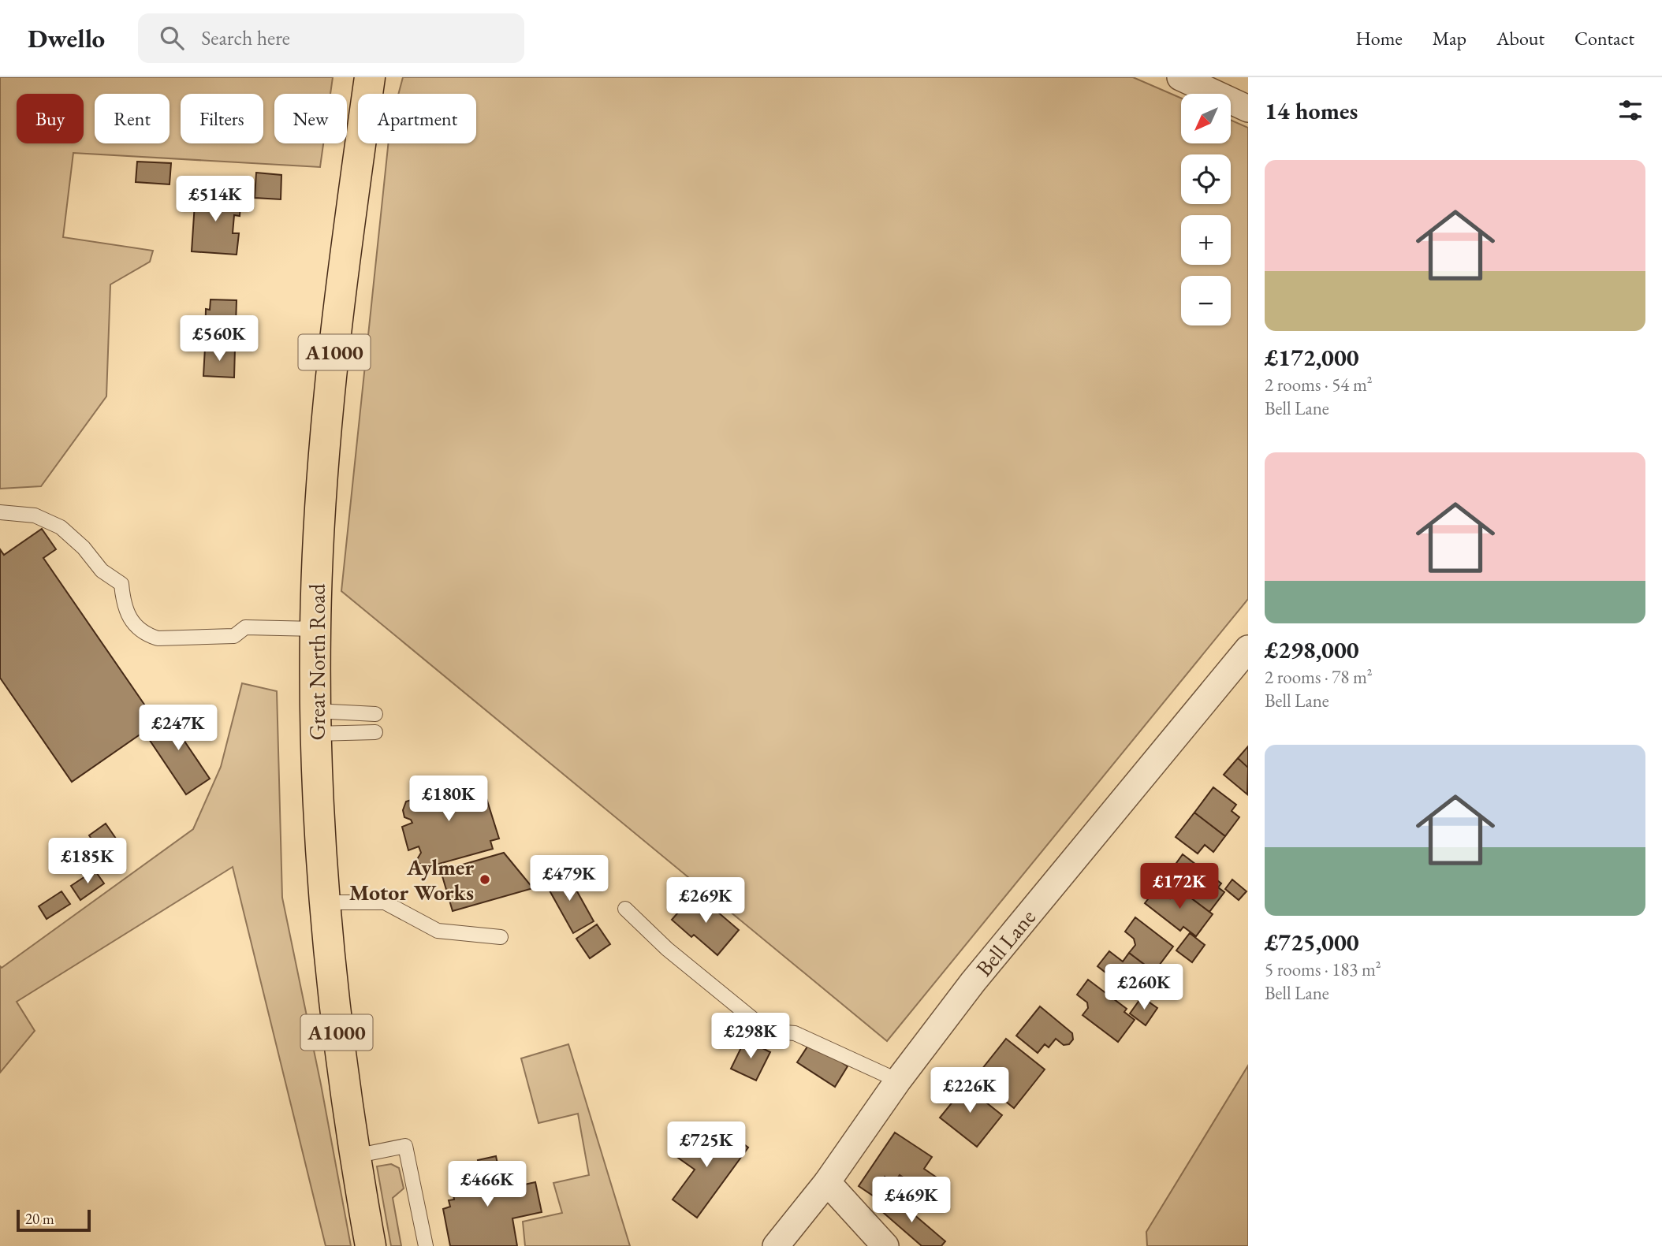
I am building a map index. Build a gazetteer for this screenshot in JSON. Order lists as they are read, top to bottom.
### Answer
{
  "streets": {
    "main road": ["A1000", "Great North Road"],
    "street": ["Bell Lane"]
  },
  "places": ["Aylmer Motor Works"],
  "scale_bar": "20 m",
  "north": "bottom left",
  "page": {
    "header": "Dwello",
    "search": "Search here",
    "nav": [
      "Home",
      "Map",
      "About",
      "Contact"
    ],
    "heading": "14 homes",
    "map_buttons": ["+", "−"],
    "chip": [
      "Buy",
      "Rent",
      "Filters",
      "New",
      "Apartment"
    ],
    "list": [
      {
        "name": "£172,000",
        "note": "2 rooms · 54 m² · Bell Lane"
      },
      {
        "name": "£298,000",
        "note": "2 rooms · 78 m² · Bell Lane"
      },
      {
        "name": "£725,000",
        "note": "5 rooms · 183 m² · Bell Lane"
      }
    ],
    "price": [
      "£514K",
      "£560K",
      "£247K",
      "£180K",
      "£185K",
      "£479K",
      "£172K",
      "£269K",
      "£260K",
      "£298K",
      "£226K",
      "£725K",
      "£466K",
      "£469K"
    ],
    "scale": "20 m"
  }
}
